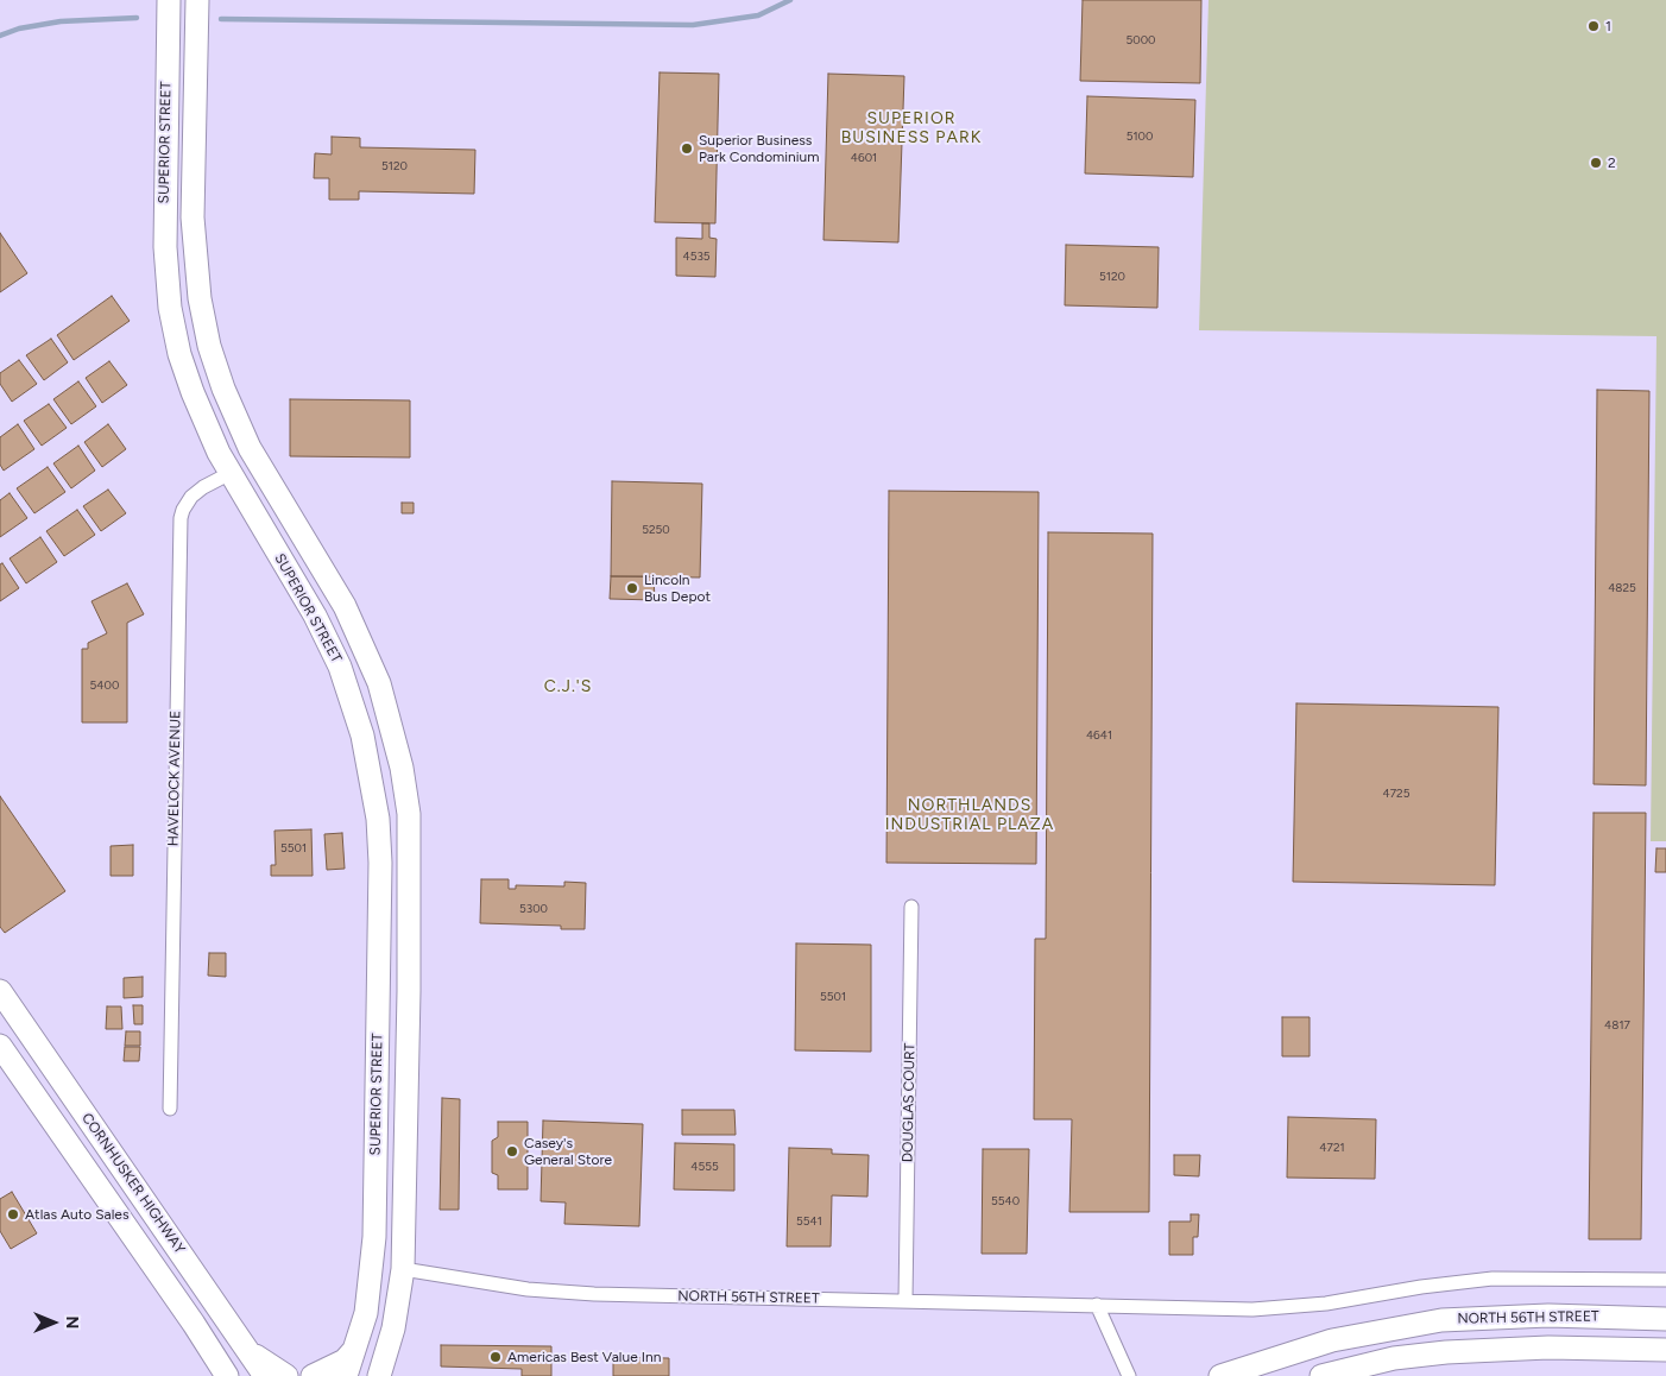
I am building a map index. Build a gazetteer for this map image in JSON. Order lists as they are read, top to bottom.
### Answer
{
  "streets": {
    "main road": ["SUPERIOR STREET", "CORNHUSKER HIGHWAY", "NORTH 56TH STREET"],
    "street": ["HAVELOCK AVENUE", "DOUGLAS COURT"]
  },
  "crossings": [
    ["SUPERIOR STREET", "HAVELOCK AVENUE"],
    ["SUPERIOR STREET", "NORTH 56TH STREET"],
    ["DOUGLAS COURT", "NORTH 56TH STREET"]
  ],
  "districts": ["SUPERIOR BUSINESS PARK", "C.J.'S", "NORTHLANDS INDUSTRIAL PLAZA"],
  "places": [
    "1",
    "Superior Business Park Condominium",
    "2",
    "Lincoln Bus Depot",
    "Casey's General Store",
    "Atlas Auto Sales",
    "Americas Best Value Inn"
  ],
  "house_numbers": [
    "5000",
    "5100",
    "4601",
    "5120",
    "4535",
    "5120",
    "5250",
    "4825",
    "5400",
    "4641",
    "4725",
    "5501",
    "5300",
    "5501",
    "4817",
    "4721",
    "4555",
    "5540",
    "5541"
  ],
  "north": "right"
}
